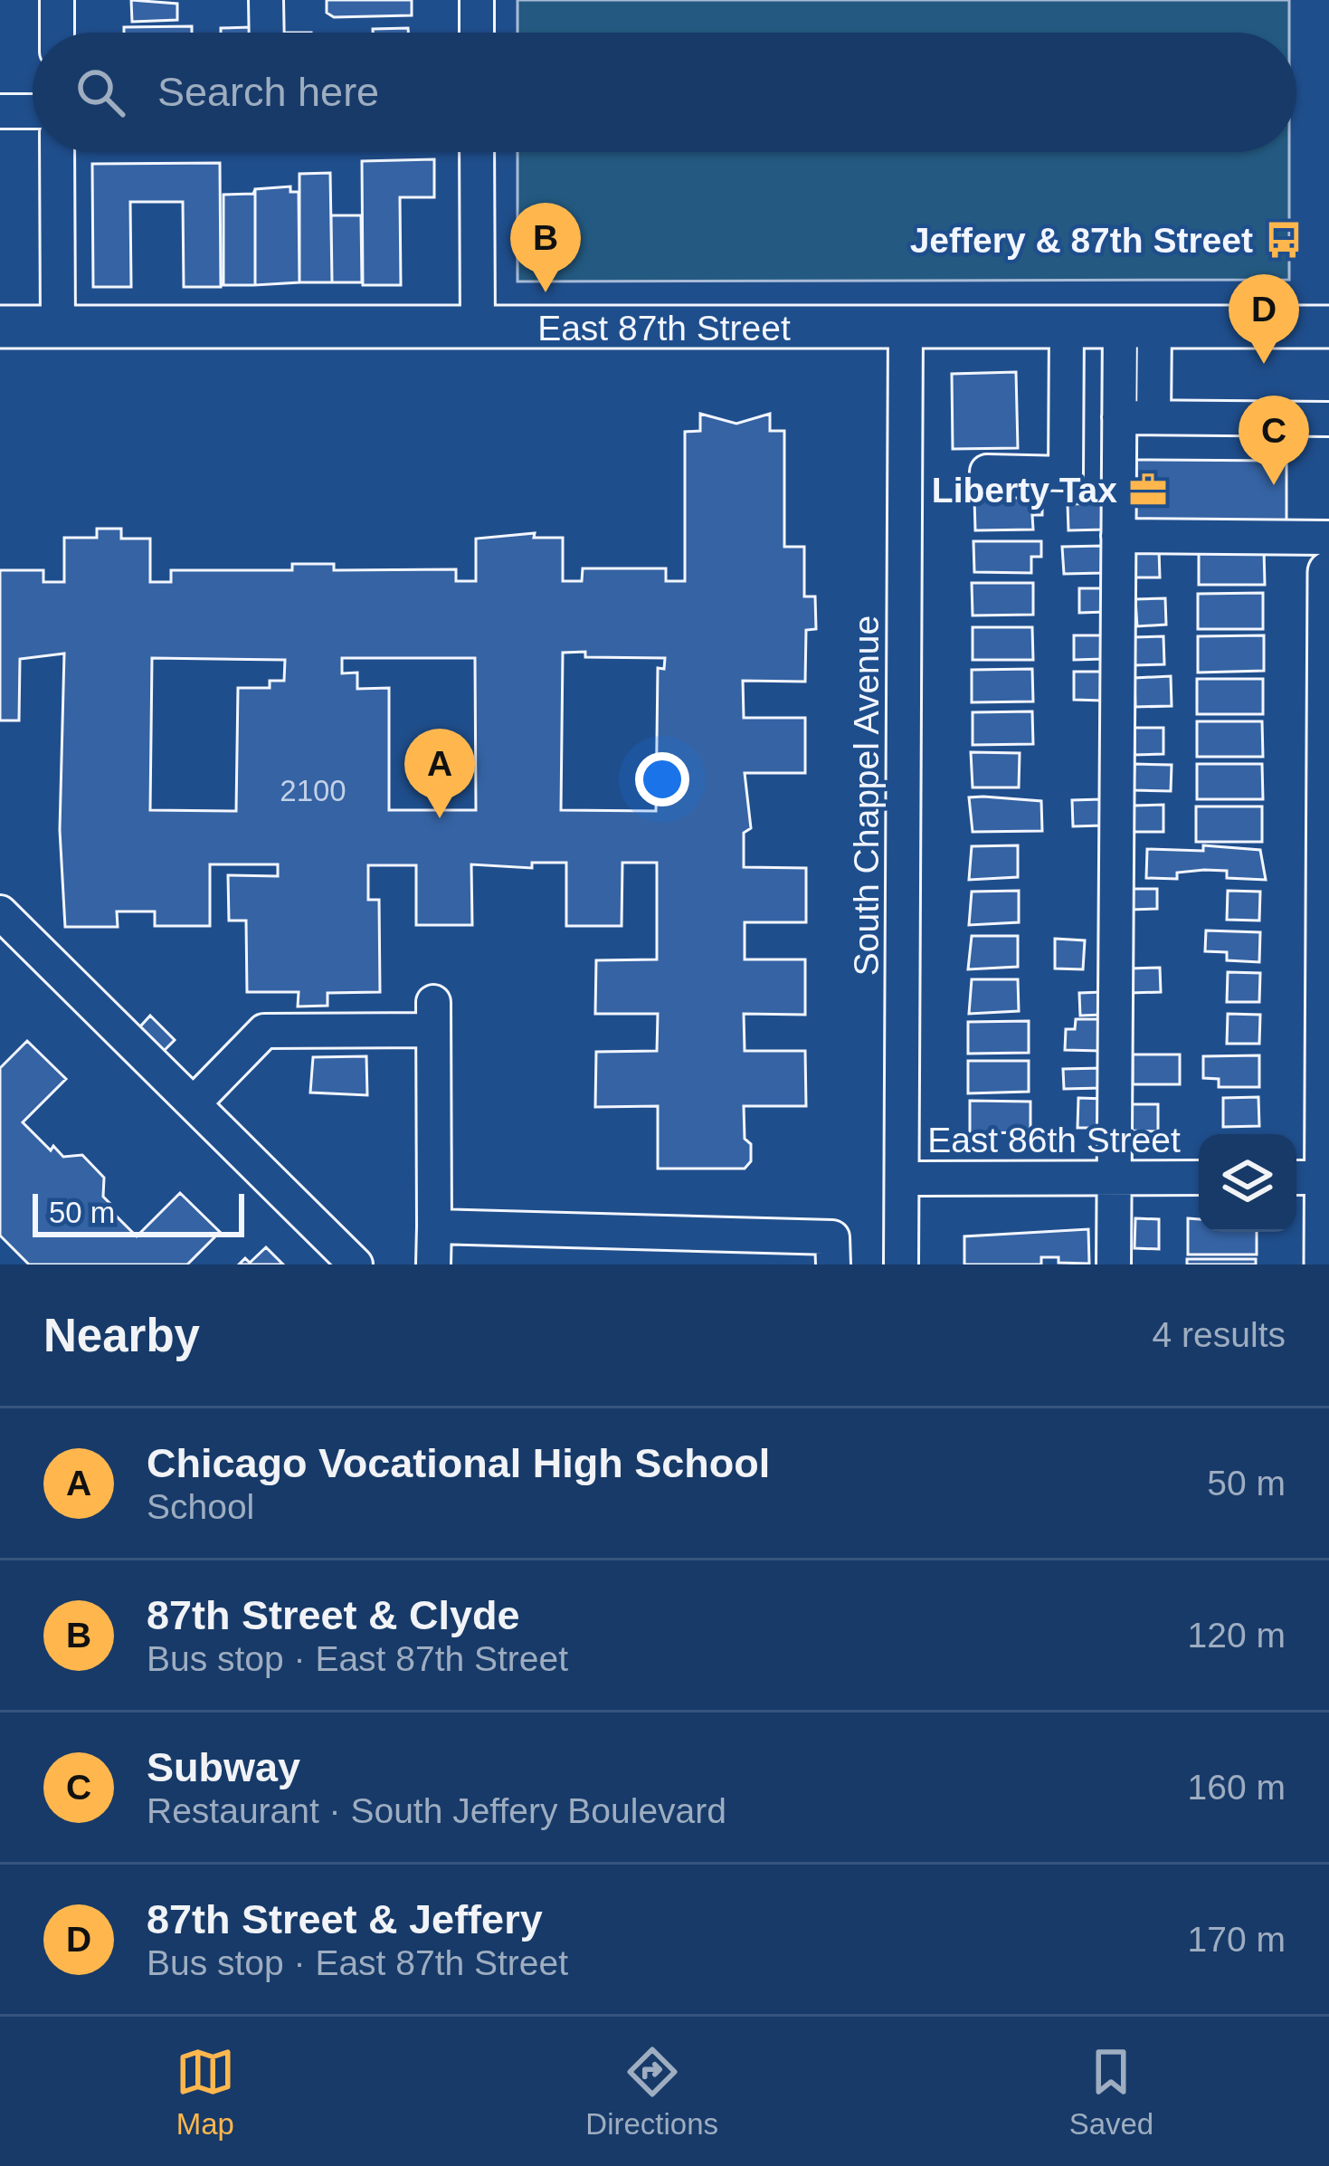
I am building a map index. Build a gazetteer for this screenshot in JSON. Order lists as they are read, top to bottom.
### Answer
{
  "streets": {
    "main road": ["East 87th Street"],
    "street": ["South Chappel Avenue", "East 86th Street"]
  },
  "crossings": [
    ["East 87th Street", "South Chappel Avenue"],
    ["South Chappel Avenue", "East 86th Street"]
  ],
  "places": {
    "bus stop": ["Jeffery & 87th Street"],
    "office": ["Liberty Tax"]
  },
  "house_numbers": ["2100"],
  "scale_bar": "50 m",
  "page": {
    "search": "Search here",
    "pins": [
      "B",
      "D",
      "C",
      "A"
    ],
    "scale": "50 m",
    "heading": ["Nearby", "4 results"],
    "list": [
      {
        "mark": "A",
        "name": "Chicago Vocational High School",
        "note": "School",
        "value": "50 m"
      },
      {
        "mark": "B",
        "name": "87th Street & Clyde",
        "note": "Bus stop · East 87th Street",
        "value": "120 m"
      },
      {
        "mark": "C",
        "name": "Subway",
        "note": "Restaurant · South Jeffery Boulevard",
        "value": "160 m"
      },
      {
        "mark": "D",
        "name": "87th Street & Jeffery",
        "note": "Bus stop · East 87th Street",
        "value": "170 m"
      }
    ],
    "nav": ["Map", "Directions", "Saved"]
  }
}
